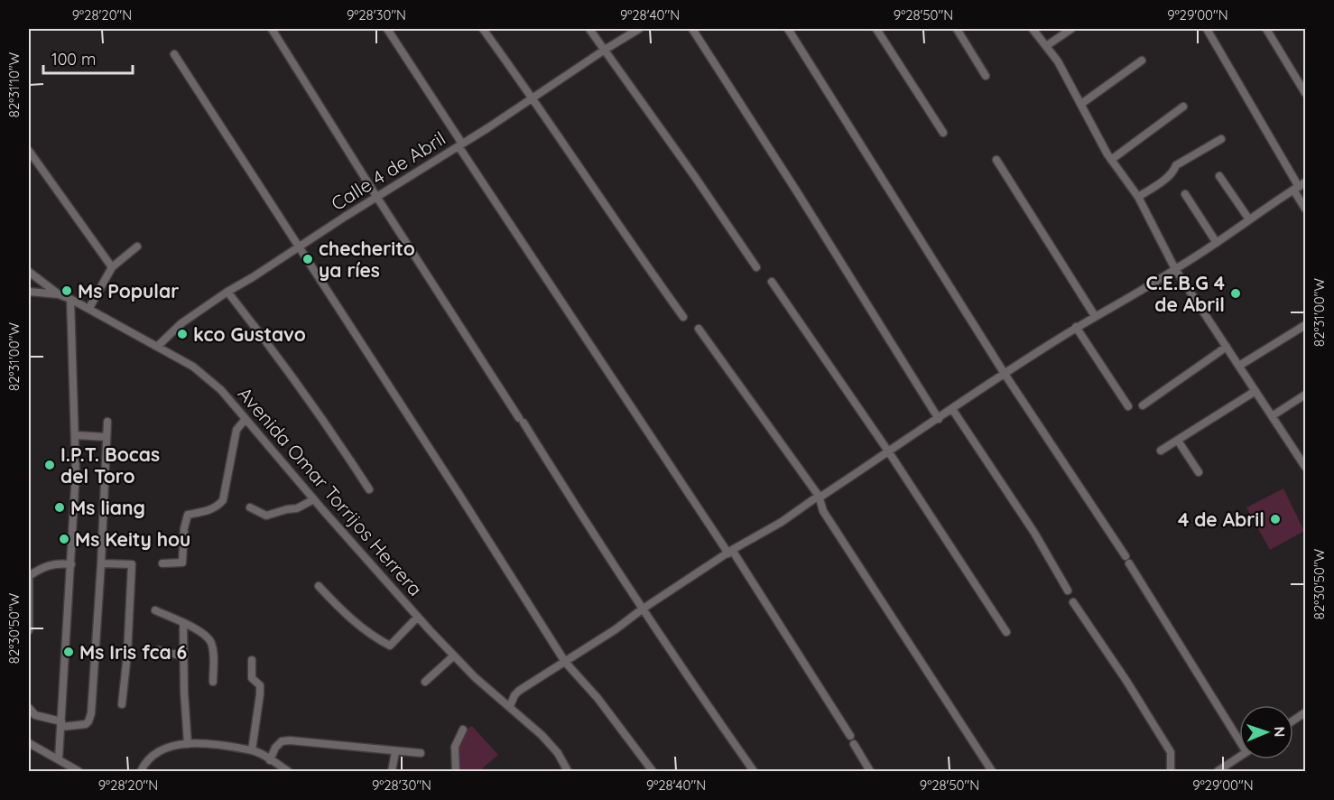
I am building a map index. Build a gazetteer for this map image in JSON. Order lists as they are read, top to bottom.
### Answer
{
  "streets": {
    "street": ["Calle 4 de Abril", "Avenida Omar Torrijos Herrera"]
  },
  "crossings": [
    ["Calle 4 de Abril", "Avenida Omar Torrijos Herrera"]
  ],
  "places": [
    "checherito ya ríes",
    "Ms Popular",
    "C.E.B.G 4 de Abril",
    "kco Gustavo",
    "I.P.T. Bocas del Toro",
    "Ms liang",
    "4 de Abril",
    "Ms Keity hou",
    "Ms Iris fca 6"
  ],
  "scale_bar": "100 m",
  "north": "right",
  "coordinates": [
    "9°28'20\"N",
    "9°28'30\"N",
    "9°28'40\"N",
    "9°28'50\"N",
    "9°29'00\"N",
    "82°31'10\"W",
    "82°31'00\"W",
    "82°30'50\"W"
  ]
}
